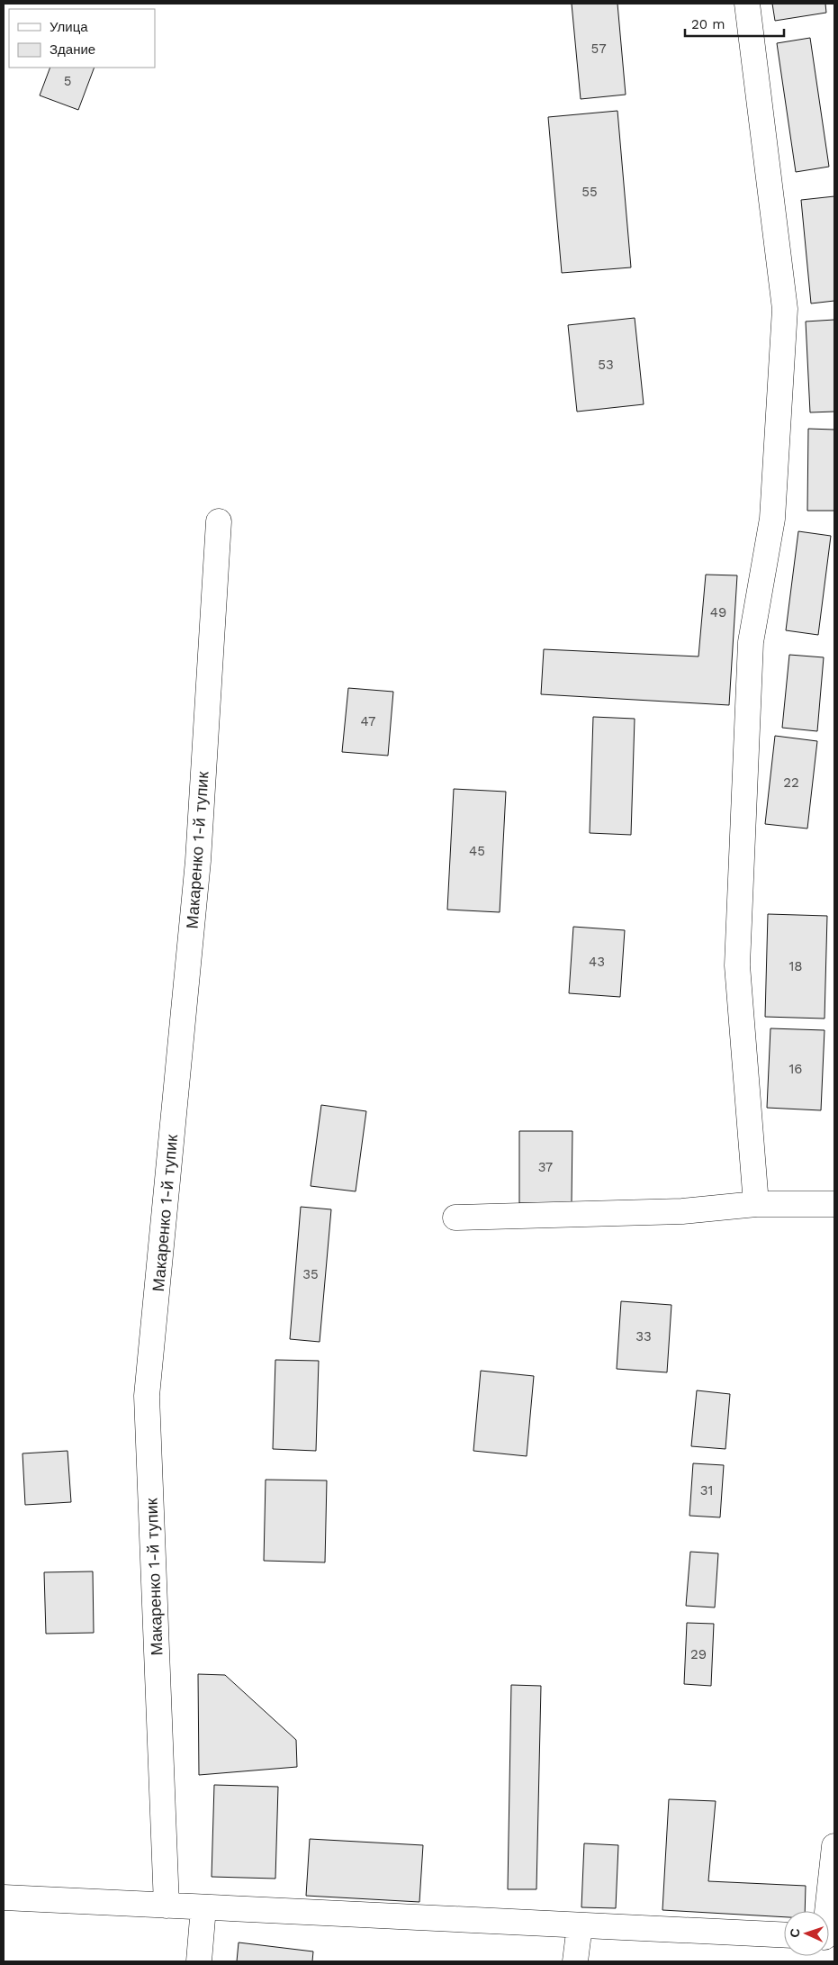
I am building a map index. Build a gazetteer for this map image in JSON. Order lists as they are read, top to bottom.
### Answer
{
  "streets": {
    "street": ["Макаренко 1-й тупик"]
  },
  "house_numbers": [
    "57",
    "5",
    "55",
    "53",
    "49",
    "47",
    "22",
    "45",
    "43",
    "18",
    "16",
    "37",
    "35",
    "33",
    "31",
    "29"
  ],
  "legend": ["Улица", "Здание"],
  "scale_bar": "20 m",
  "north": "left"
}
